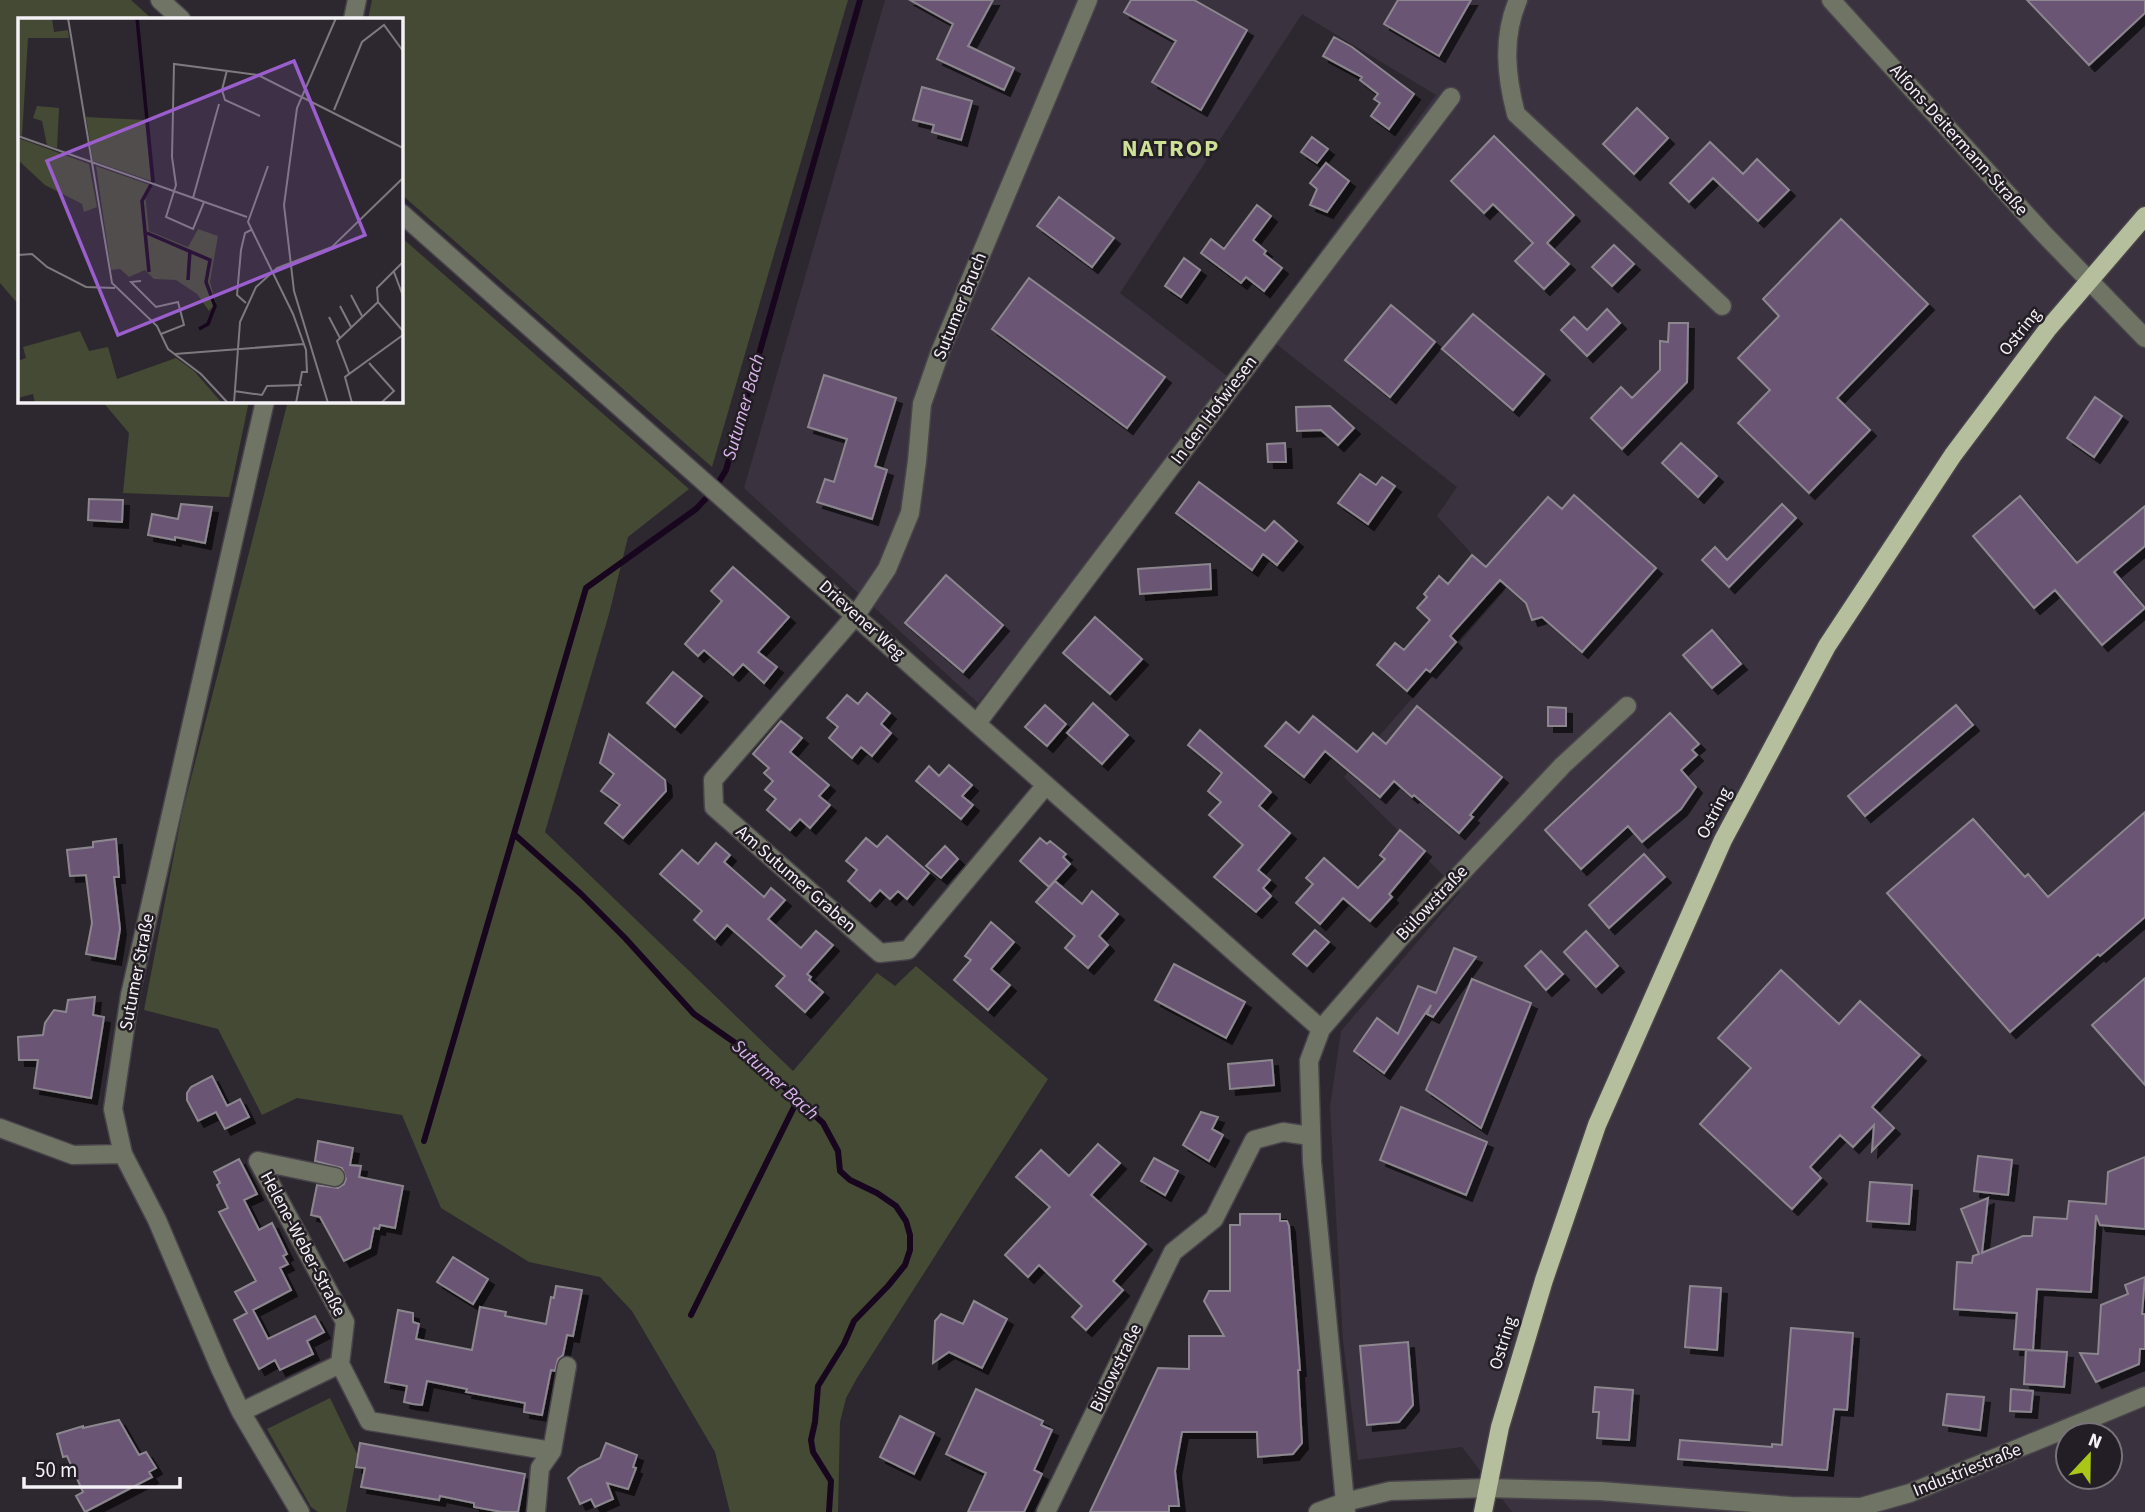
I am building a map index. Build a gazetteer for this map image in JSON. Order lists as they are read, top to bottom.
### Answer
{
  "streets": {
    "main road": ["Ostring"],
    "street": [
      "Alfons-Deitermann-Straße",
      "Sutumer Bruch",
      "In den Hofwiesen",
      "Drievener Weg",
      "Am Sutumer Graben",
      "Bülowstraße",
      "Sutumer Straße",
      "Helene-Weber-Straße",
      "Industriestraße"
    ]
  },
  "crossings": [
    ["Alfons-Deitermann-Straße", "Ostring"],
    ["Sutumer Bruch", "Drievener Weg"],
    ["Sutumer Bruch", "Am Sutumer Graben"],
    ["Ostring", "Industriestraße"],
    ["In den Hofwiesen", "Drievener Weg"],
    ["Drievener Weg", "Am Sutumer Graben"],
    ["Drievener Weg", "Bülowstraße"],
    ["Bülowstraße", "Industriestraße"]
  ],
  "districts": ["NATROP"],
  "water": ["Sutumer Bach"],
  "scale_bar": "50 m",
  "north": "top"
}
